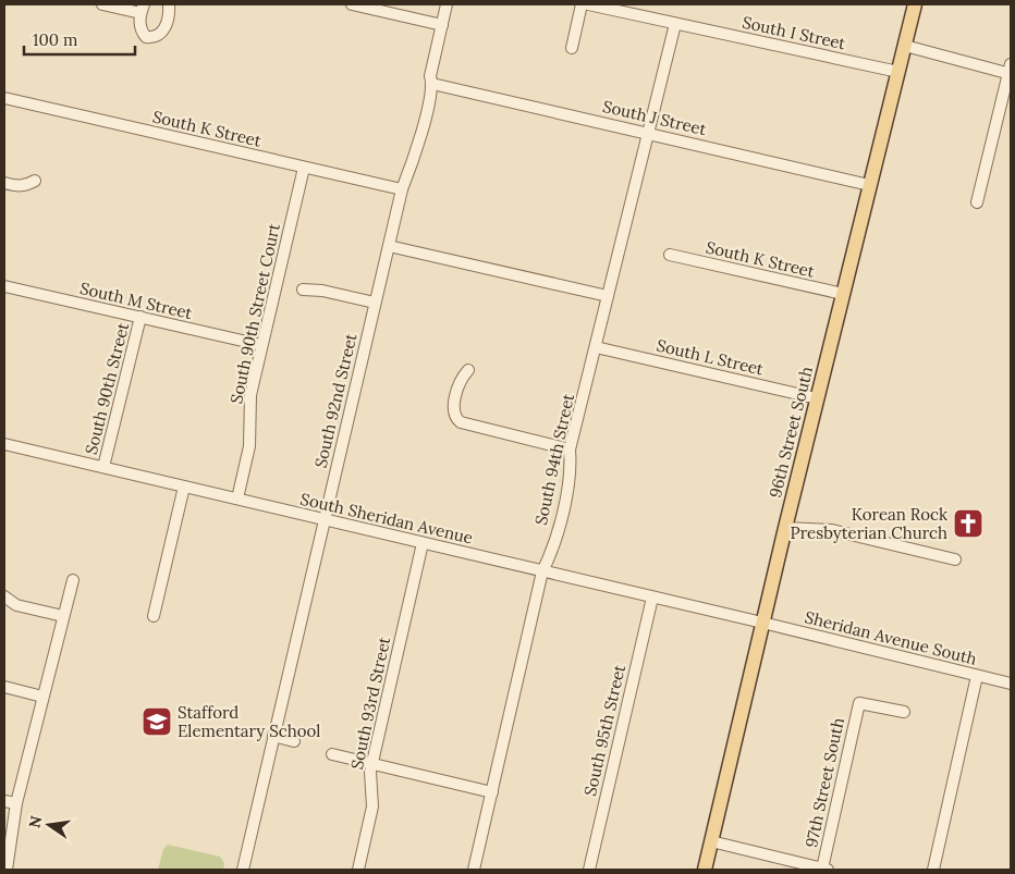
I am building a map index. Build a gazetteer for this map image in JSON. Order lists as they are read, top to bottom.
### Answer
{
  "streets": {
    "main road": ["96th Street South"],
    "street": [
      "South I Street",
      "South J Street",
      "South K Street",
      "South M Street",
      "South 90th Street Court",
      "South L Street",
      "South 90th Street",
      "South 92nd Street",
      "South 94th Street",
      "South Sheridan Avenue",
      "Sheridan Avenue South",
      "South 93rd Street",
      "South 95th Street",
      "97th Street South"
    ]
  },
  "crossings": [
    ["South I Street", "96th Street South"],
    ["South I Street", "South 94th Street"],
    ["South J Street", "South 92nd Street"],
    ["South J Street", "96th Street South"],
    ["South J Street", "South 94th Street"],
    ["South K Street", "South 90th Street Court"],
    ["South K Street", "South 92nd Street"],
    ["South K Street", "96th Street South"],
    ["South M Street", "South 90th Street Court"],
    ["South M Street", "South 90th Street"],
    ["South 90th Street Court", "South Sheridan Avenue"],
    ["South L Street", "96th Street South"],
    ["South L Street", "South 94th Street"],
    ["South 90th Street", "South Sheridan Avenue"],
    ["South 92nd Street", "South Sheridan Avenue"],
    ["96th Street South", "South Sheridan Avenue"],
    ["96th Street South", "Sheridan Avenue South"],
    ["South 94th Street", "South Sheridan Avenue"],
    ["South Sheridan Avenue", "Sheridan Avenue South"],
    ["South Sheridan Avenue", "South 93rd Street"],
    ["South Sheridan Avenue", "South 95th Street"]
  ],
  "places": {
    "church": ["Korean Rock Presbyterian Church"],
    "school or university": ["Stafford Elementary School"]
  },
  "scale_bar": "100 m",
  "north": "left"
}
